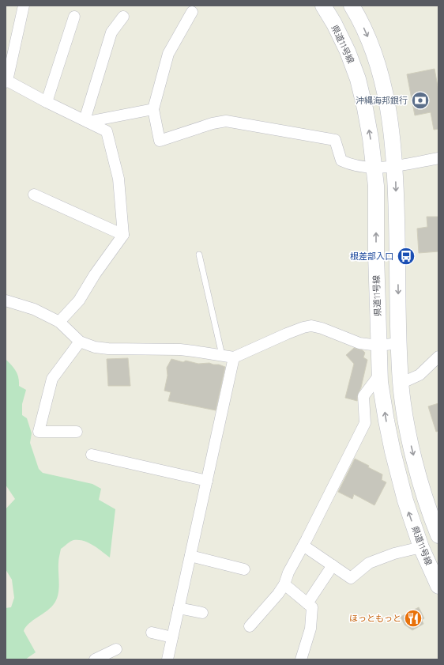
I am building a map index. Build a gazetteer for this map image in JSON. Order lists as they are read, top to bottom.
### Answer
{
  "streets": {
    "main road": ["県道11号線"]
  },
  "places": {
    "bank": ["沖縄海邦銀行"],
    "bus stop": ["根差部入口"],
    "restaurant": ["ほっともっと"]
  }
}
